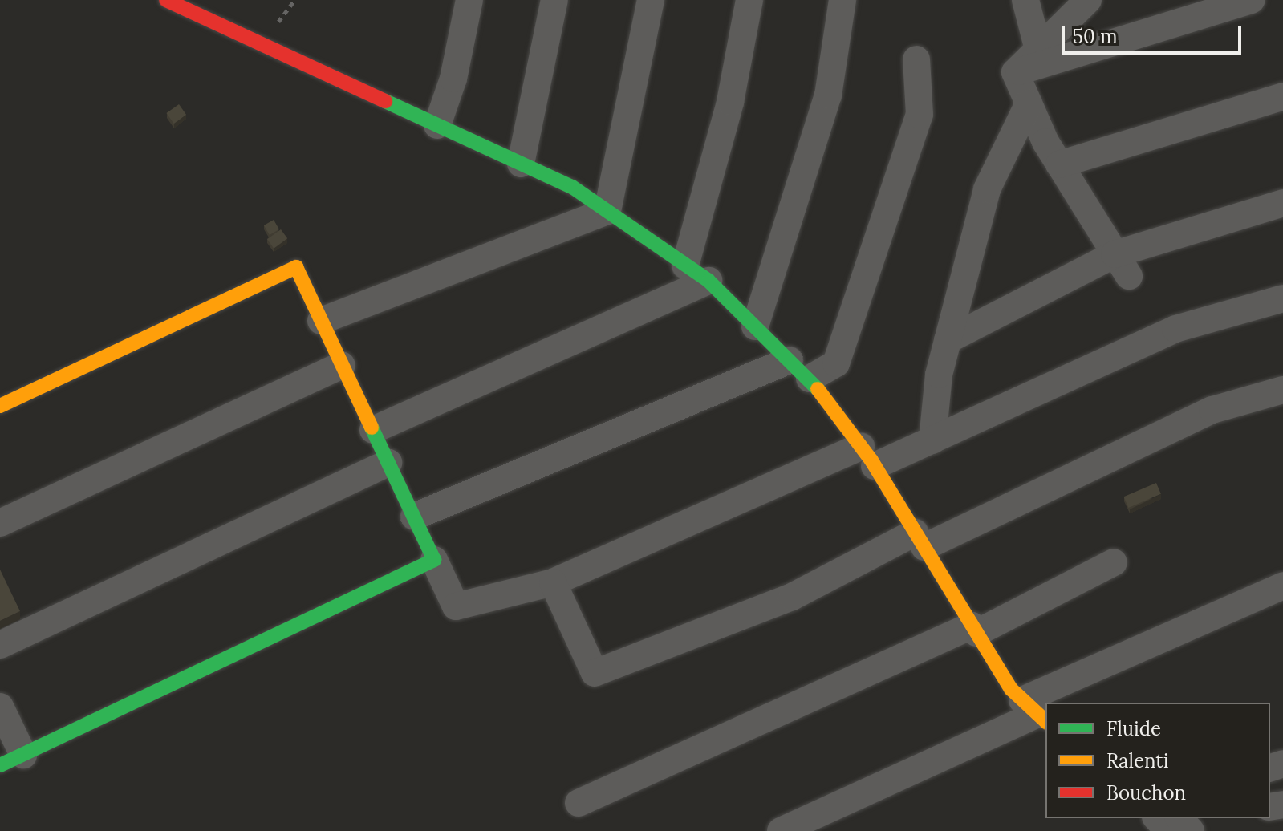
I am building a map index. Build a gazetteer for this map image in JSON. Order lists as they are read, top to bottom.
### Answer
{
  "legend": ["Fluide", "Ralenti", "Bouchon"],
  "scale_bar": "50 m"
}
